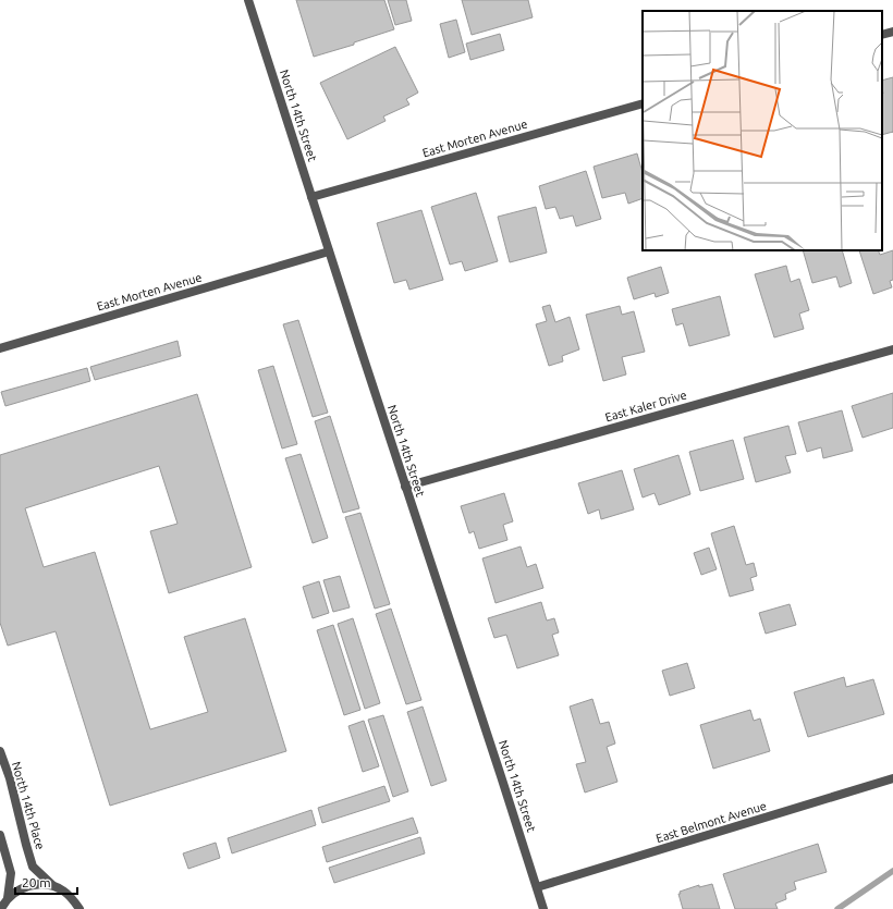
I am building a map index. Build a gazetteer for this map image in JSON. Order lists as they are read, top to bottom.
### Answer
{
  "streets": {
    "street": [
      "North 14th Street",
      "East Morten Avenue",
      "East Kaler Drive",
      "North 14th Place",
      "East Belmont Avenue"
    ]
  },
  "crossings": [
    ["North 14th Street", "East Morten Avenue"],
    ["North 14th Street", "East Kaler Drive"],
    ["North 14th Street", "East Belmont Avenue"]
  ],
  "scale_bar": "20 m"
}
